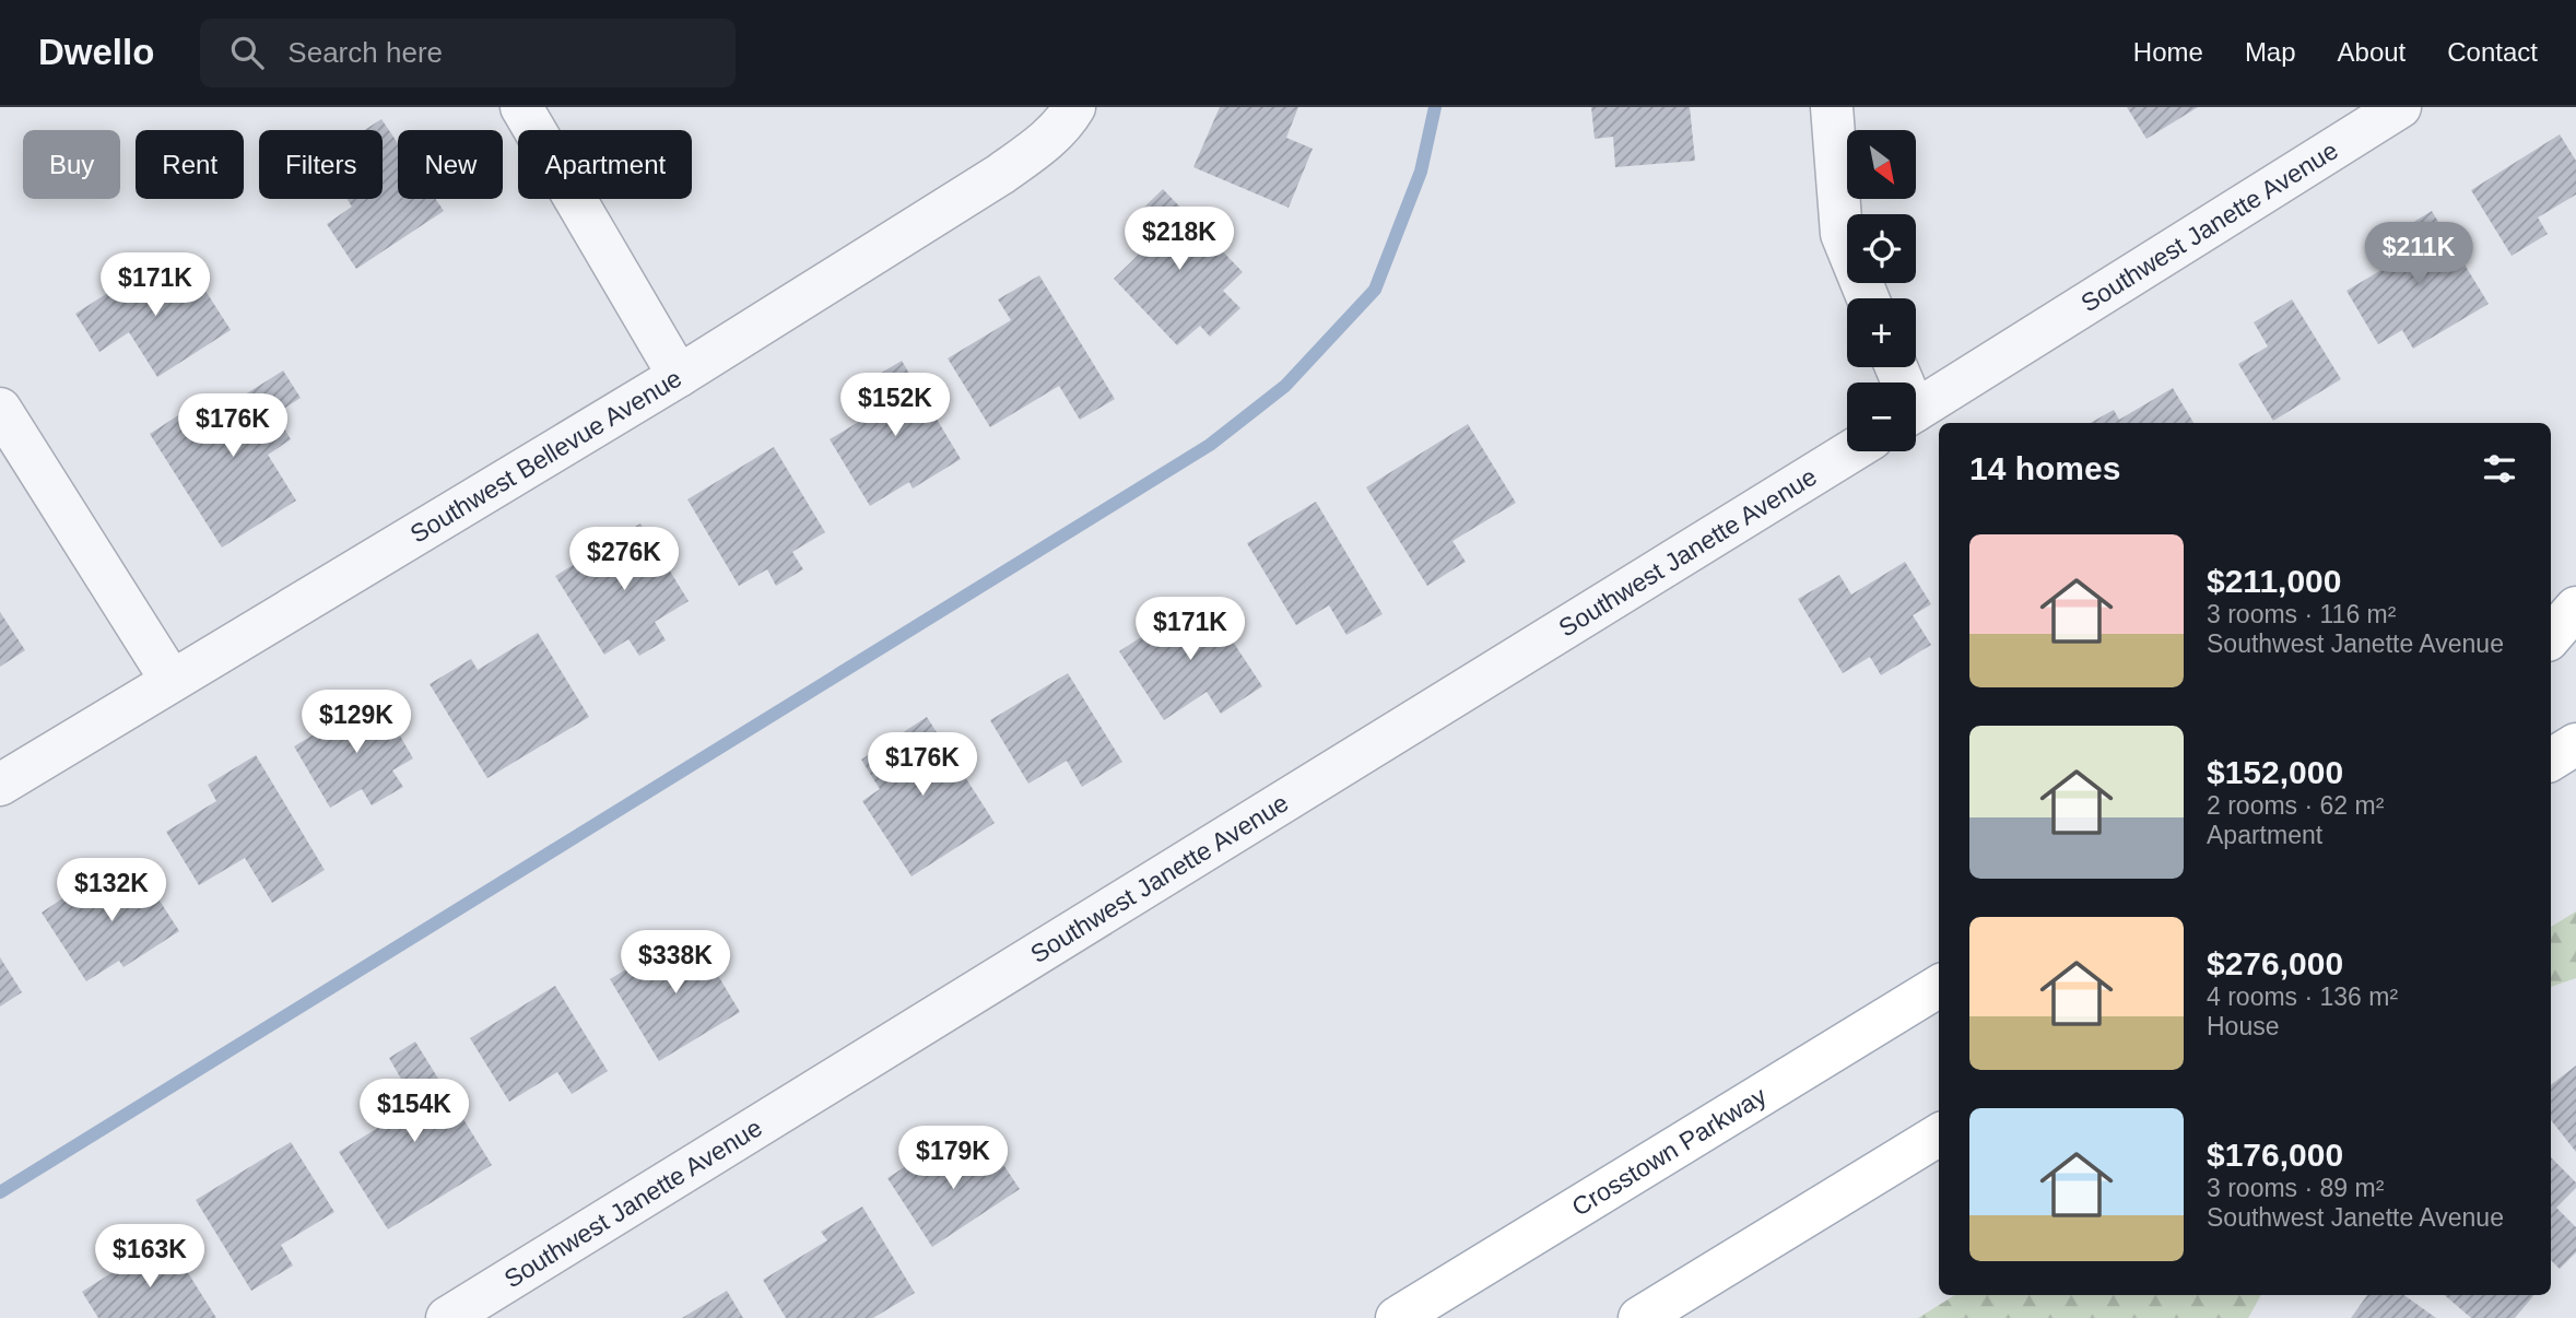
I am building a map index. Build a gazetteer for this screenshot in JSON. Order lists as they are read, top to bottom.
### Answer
{
  "streets": {
    "main road": ["Crosstown Parkway"],
    "street": ["Southwest Janette Avenue", "Southwest Bellevue Avenue"]
  },
  "north": "bottom right",
  "page": {
    "header": "Dwello",
    "search": "Search here",
    "nav": [
      "Home",
      "Map",
      "About",
      "Contact"
    ],
    "map_buttons": ["+", "−"],
    "chip": [
      "Buy",
      "Rent",
      "Filters",
      "New",
      "Apartment"
    ],
    "price": [
      "$218K",
      "$211K",
      "$171K",
      "$152K",
      "$176K",
      "$276K",
      "$171K",
      "$129K",
      "$176K",
      "$132K",
      "$338K",
      "$154K",
      "$179K",
      "$163K"
    ],
    "heading": "14 homes",
    "list": [
      {
        "name": "$211,000",
        "note": "3 rooms · 116 m² · Southwest Janette Avenue"
      },
      {
        "name": "$152,000",
        "note": "2 rooms · 62 m² · Apartment"
      },
      {
        "name": "$276,000",
        "note": "4 rooms · 136 m² · House"
      },
      {
        "name": "$176,000",
        "note": "3 rooms · 89 m² · Southwest Janette Avenue"
      }
    ]
  }
}
